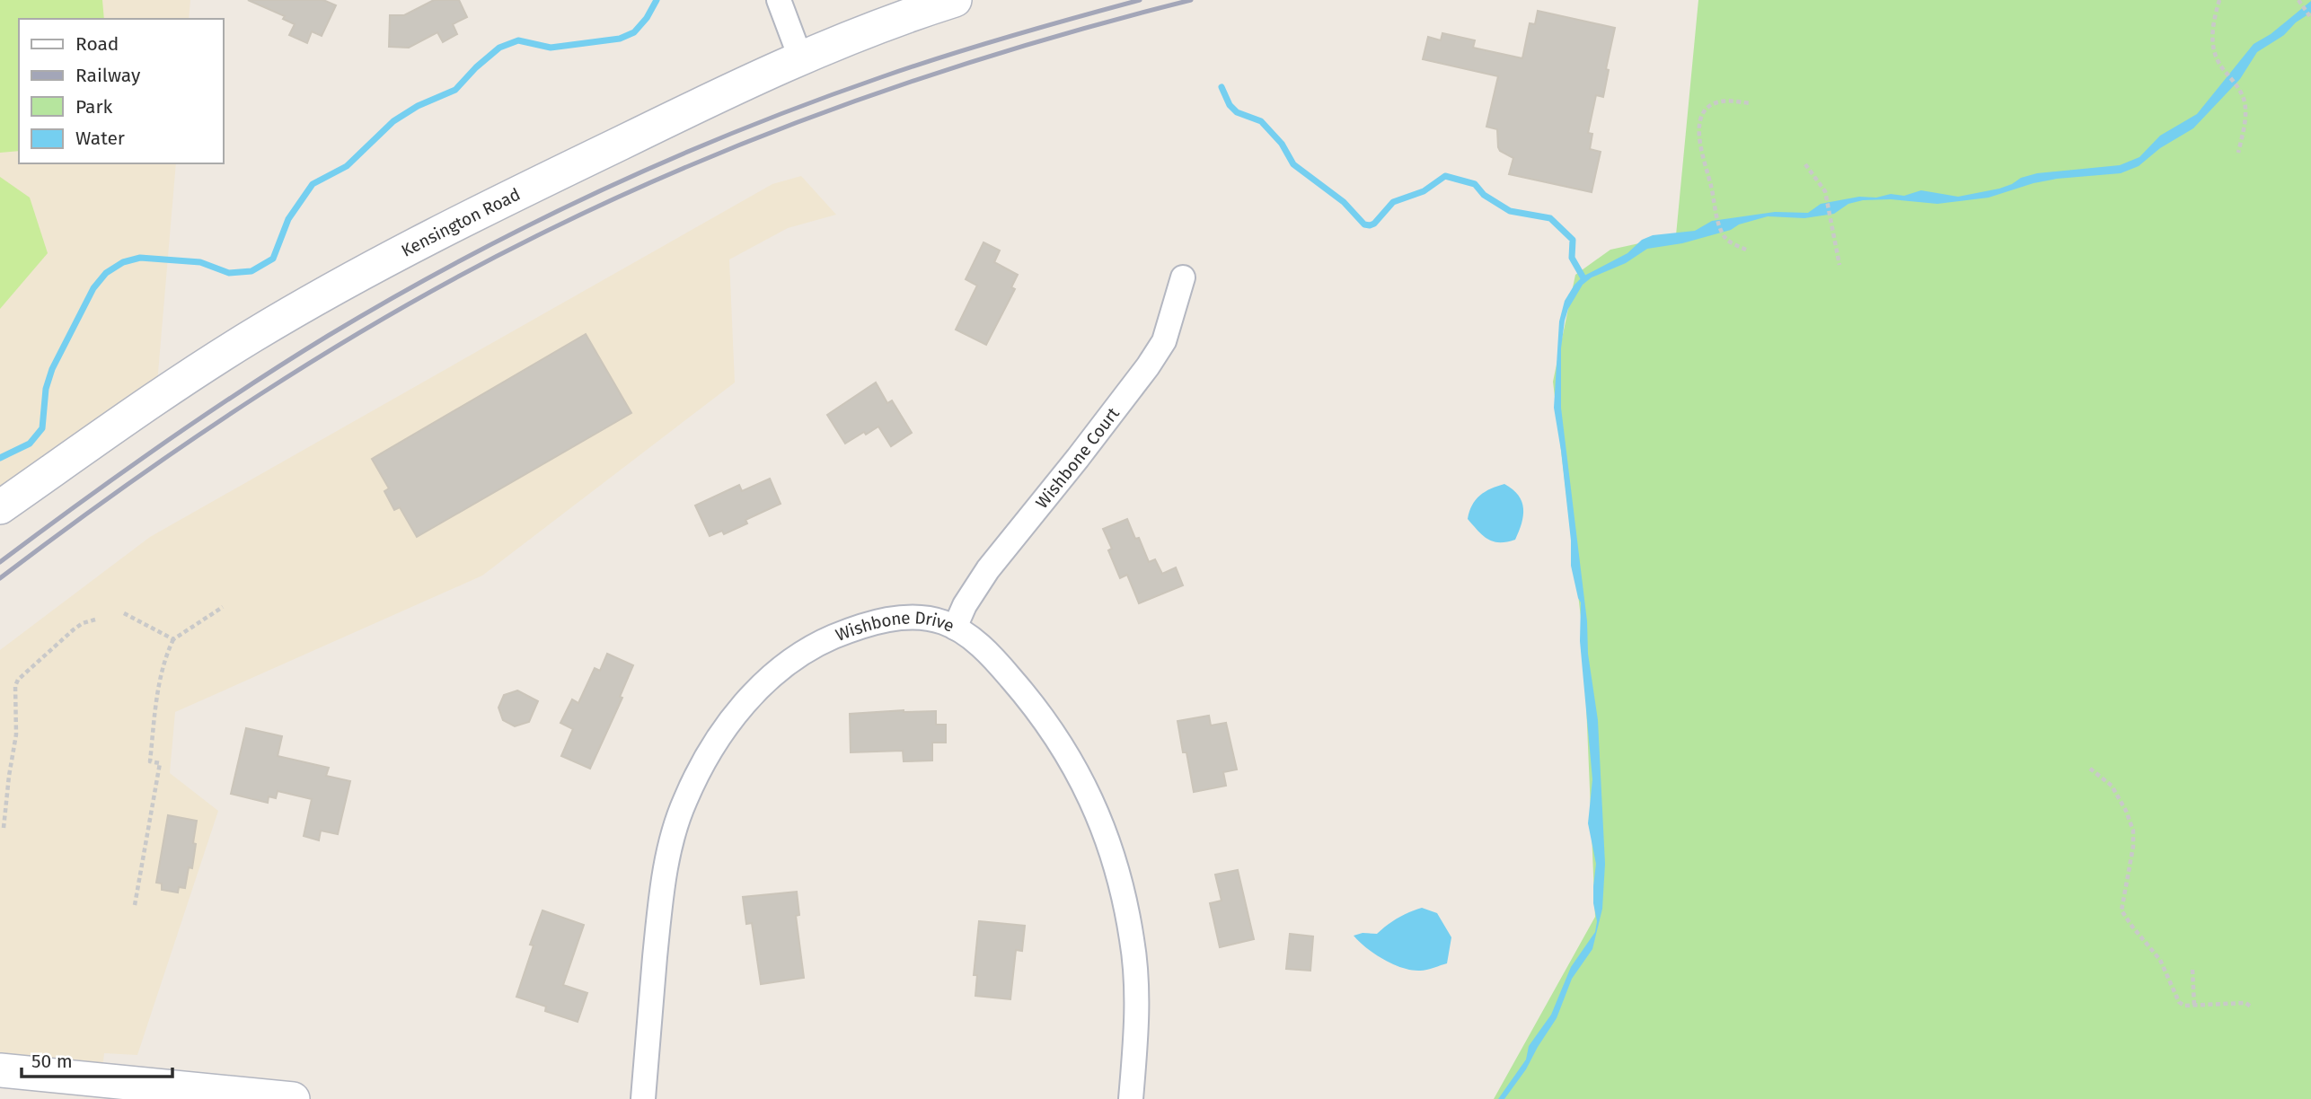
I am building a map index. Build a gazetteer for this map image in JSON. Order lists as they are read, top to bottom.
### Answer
{
  "streets": {
    "street": ["Kensington Road", "Wishbone Court", "Wishbone Drive"]
  },
  "crossings": [
    ["Wishbone Court", "Wishbone Drive"]
  ],
  "legend": [
    "Road",
    "Railway",
    "Park",
    "Water"
  ],
  "scale_bar": "50 m"
}
